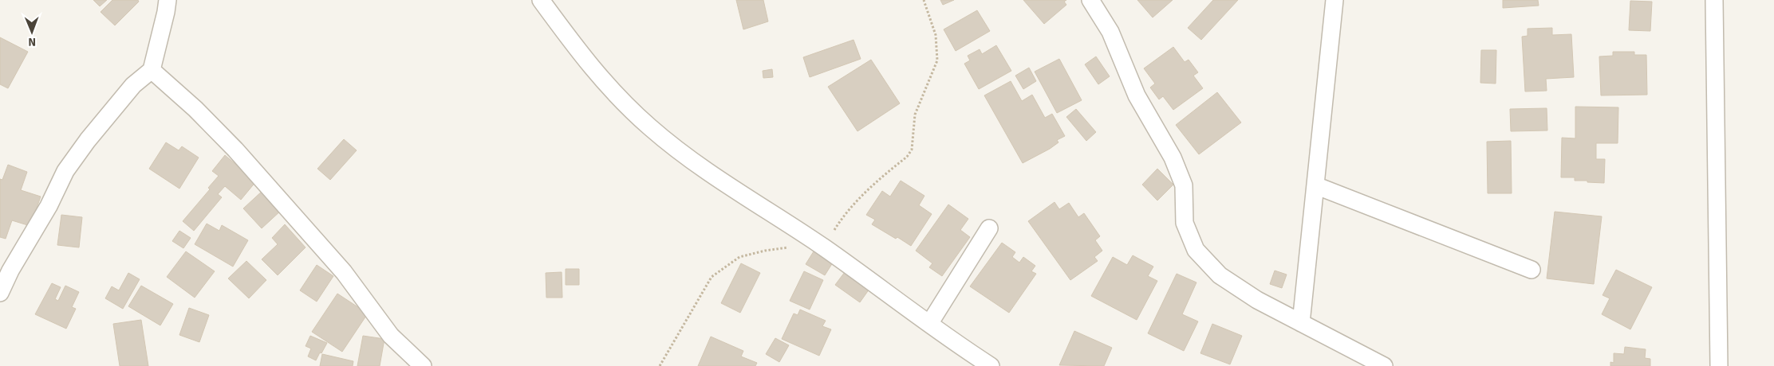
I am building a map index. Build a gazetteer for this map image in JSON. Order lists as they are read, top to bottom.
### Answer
{
  "north": "bottom"
}
